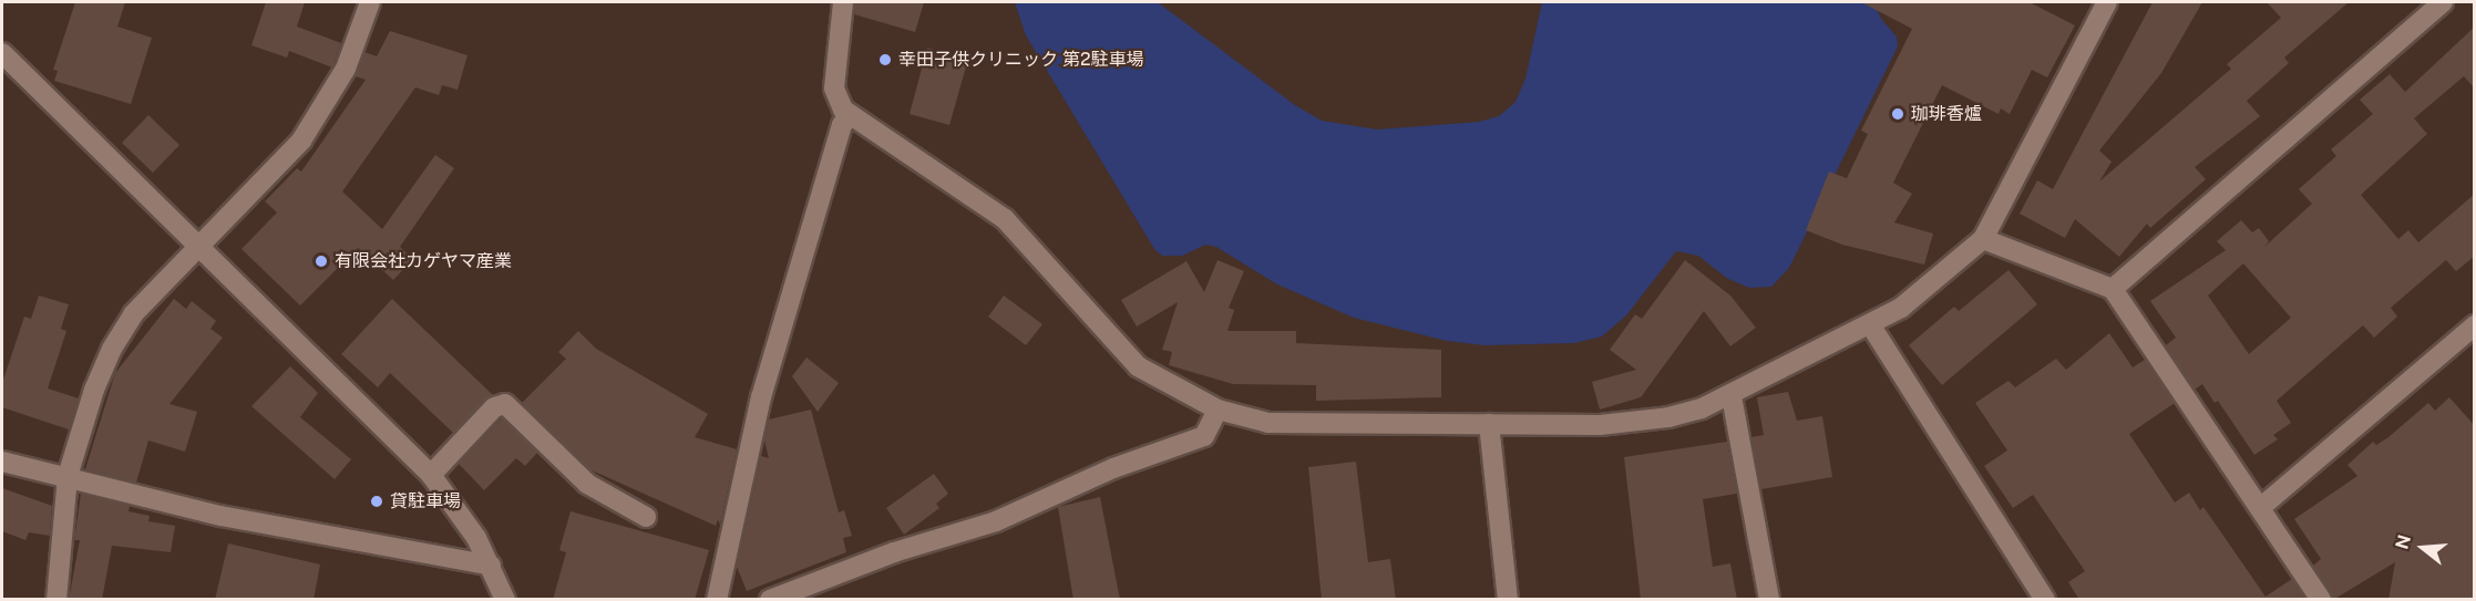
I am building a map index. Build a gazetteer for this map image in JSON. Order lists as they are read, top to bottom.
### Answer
{
  "places": [
    "幸田子供クリニック 第2駐車場",
    "珈琲香爐",
    "有限会社カゲヤマ産業",
    "貸駐車場"
  ],
  "north": "left"
}
